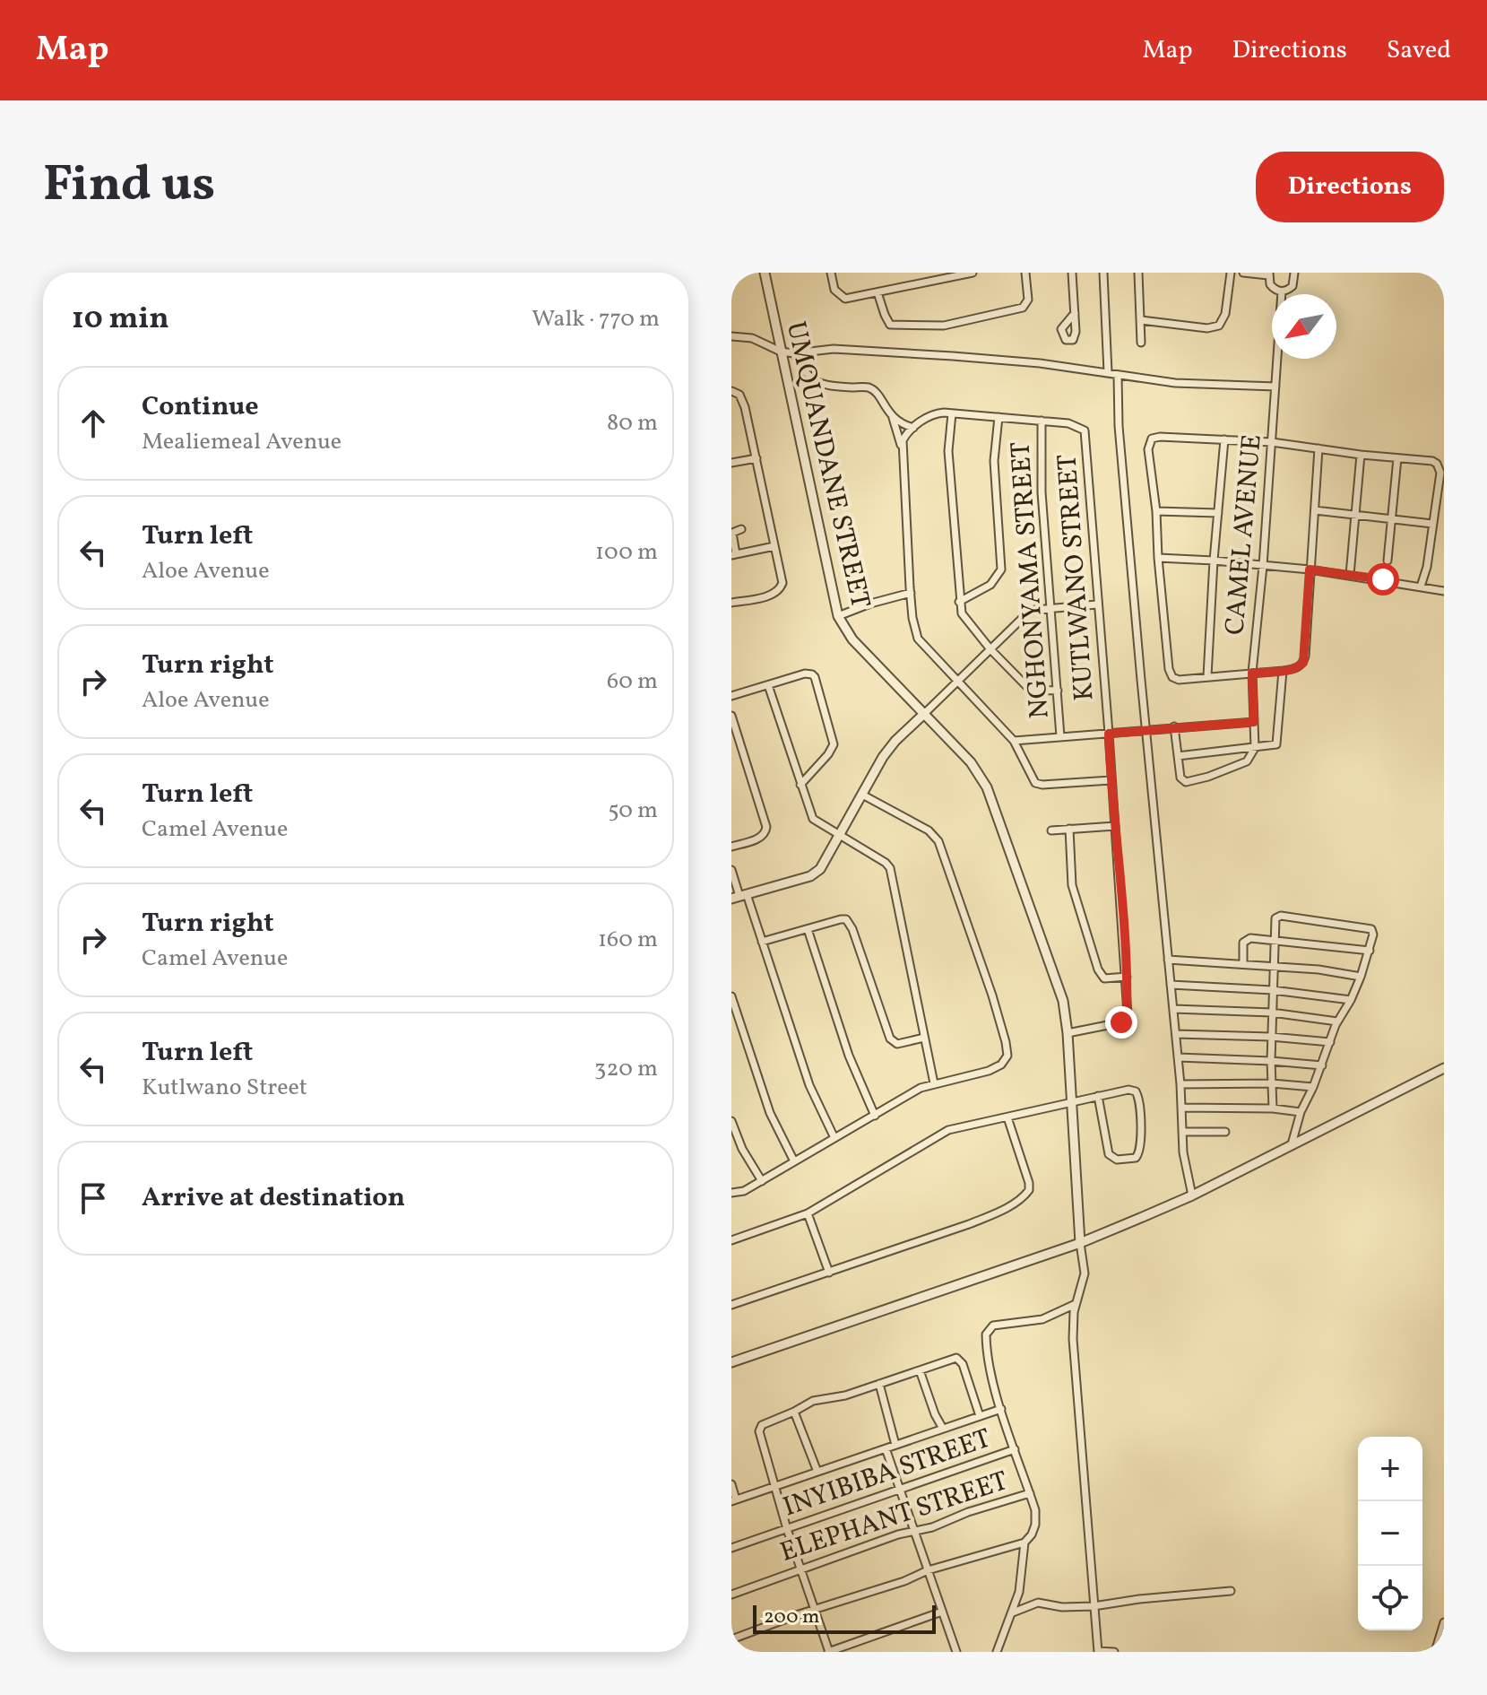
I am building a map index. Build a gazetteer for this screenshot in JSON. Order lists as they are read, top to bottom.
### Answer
{
  "streets": {
    "street": [
      "UMQUANDANE STREET",
      "CAMEL AVENUE",
      "KUTLWANO STREET",
      "NGHONYAMA STREET",
      "INYIBIBA STREET",
      "ELEPHANT STREET"
    ]
  },
  "crossings": [
    ["UMQUANDANE STREET", "KUTLWANO STREET"],
    ["KUTLWANO STREET", "NGHONYAMA STREET"]
  ],
  "scale_bar": "200 m",
  "north": "bottom left",
  "page": {
    "header": "Map",
    "nav": ["Map", "Directions", "Saved"],
    "title": "Find us",
    "buttons": "Directions",
    "heading": ["10 min", "Walk · 770 m"],
    "list": [
      ["Continue", "Mealiemeal Avenue", "80 m"],
      ["Turn left", "Aloe Avenue", "100 m"],
      ["Turn right", "Aloe Avenue", "60 m"],
      ["Turn left", "Camel Avenue", "50 m"],
      ["Turn right", "Camel Avenue", "160 m"],
      ["Turn left", "Kutlwano Street", "320 m"],
      "Arrive at destination"
    ],
    "map_buttons": ["+", "−"],
    "scale": "200 m"
  }
}
